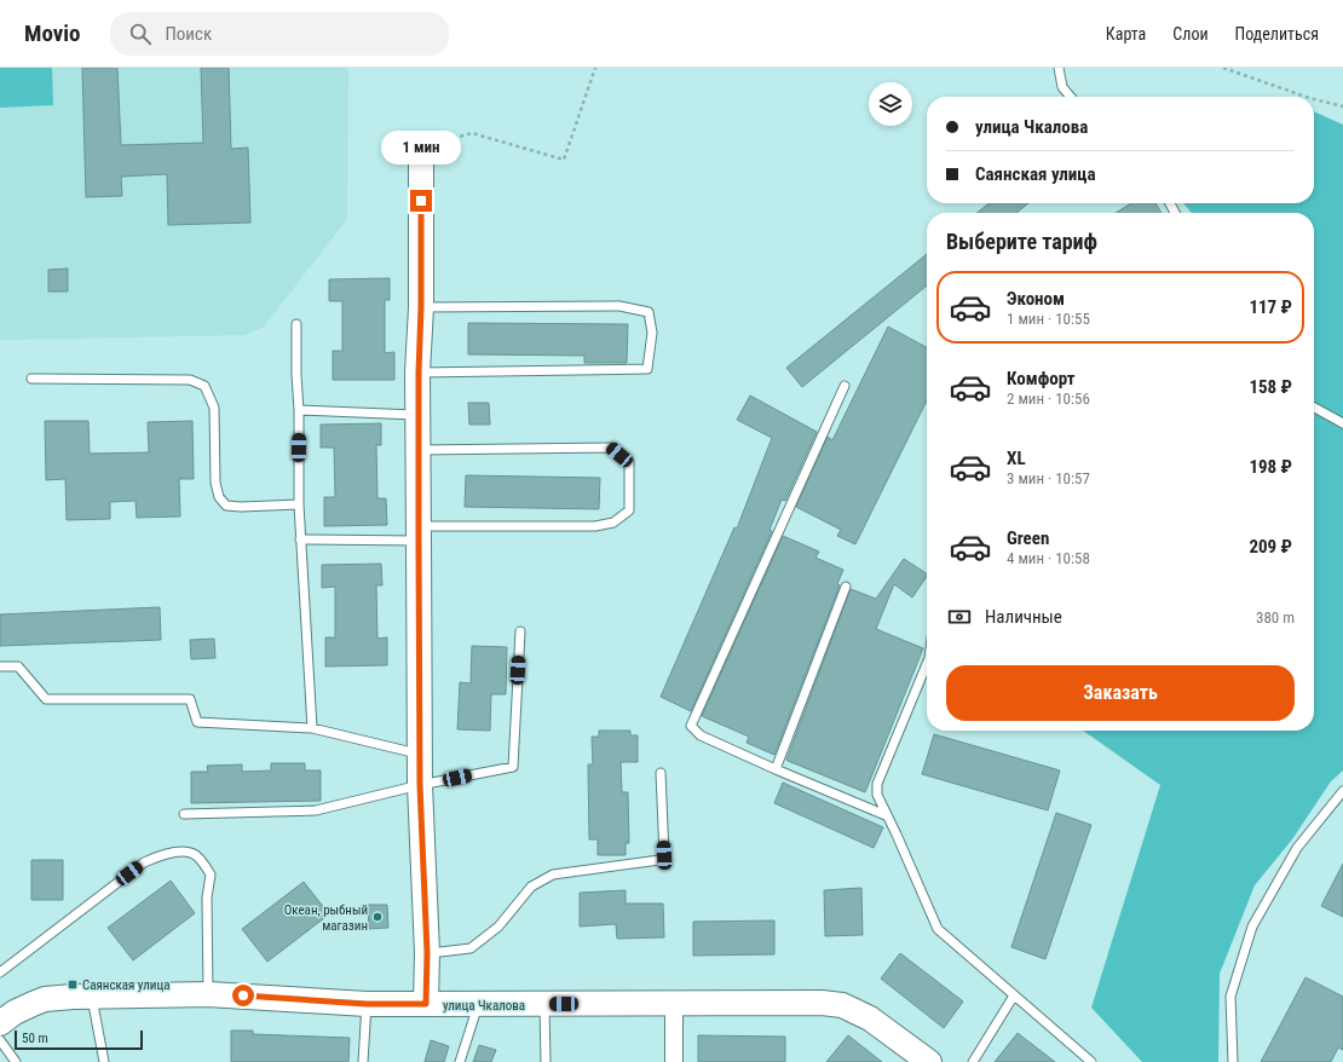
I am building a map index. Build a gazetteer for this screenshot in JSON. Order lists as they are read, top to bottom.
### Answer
{
  "streets": {
    "main road": ["улица Чкалова"]
  },
  "places": {
    "other": ["Океан, рыбный магазин"],
    "transit": ["Саянская улица"]
  },
  "scale_bar": "50 m",
  "page": {
    "header": "Movio",
    "search": "Поиск",
    "nav": ["Карта", "Слои", "Поделиться"],
    "banner": ["улица Чкалова", "Саянская улица"],
    "bubble": "1 мин",
    "heading": "Выберите тариф",
    "list": [
      {
        "name": "Эконом",
        "note": "1 мин · 10:55",
        "value": "117 ₽"
      },
      {
        "name": "Комфорт",
        "note": "2 мин · 10:56",
        "value": "158 ₽"
      },
      {
        "name": "XL",
        "note": "3 мин · 10:57",
        "value": "198 ₽"
      },
      {
        "name": "Green",
        "note": "4 мин · 10:58",
        "value": "209 ₽"
      }
    ],
    "pay": ["Наличные", "380 m"],
    "buttons": "Заказать",
    "scale": "50 m"
  }
}
